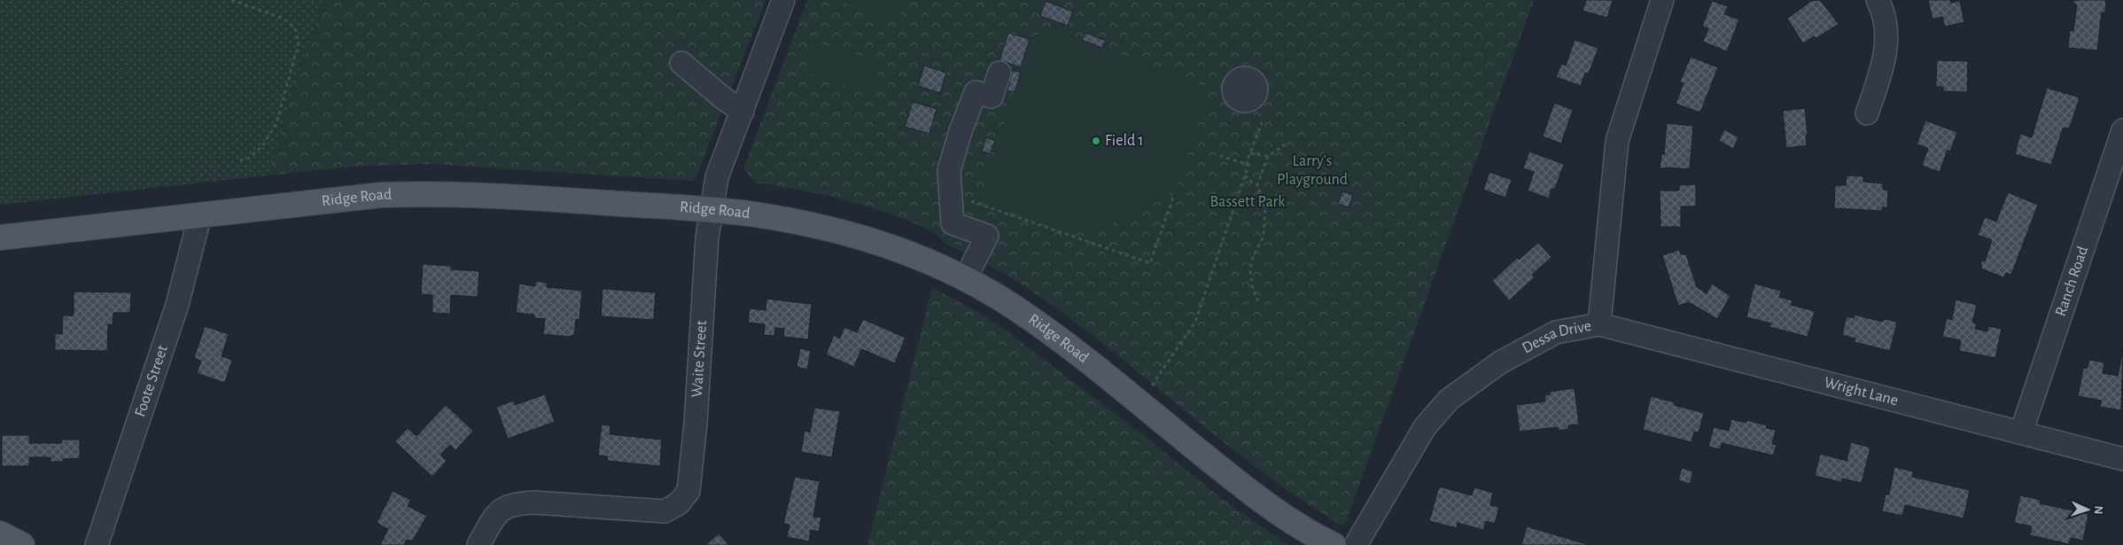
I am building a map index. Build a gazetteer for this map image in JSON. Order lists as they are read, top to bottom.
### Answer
{
  "streets": {
    "main road": ["Ridge Road"],
    "street": [
      "Ranch Road",
      "Dessa Drive",
      "Waite Street",
      "Foote Street",
      "Wright Lane"
    ]
  },
  "crossings": [
    ["Ridge Road", "Waite Street"],
    ["Ridge Road", "Foote Street"],
    ["Ranch Road", "Wright Lane"],
    ["Dessa Drive", "Wright Lane"]
  ],
  "parks": ["Larry's Playground", "Bassett Park"],
  "places": ["Field 1"],
  "north": "right"
}
